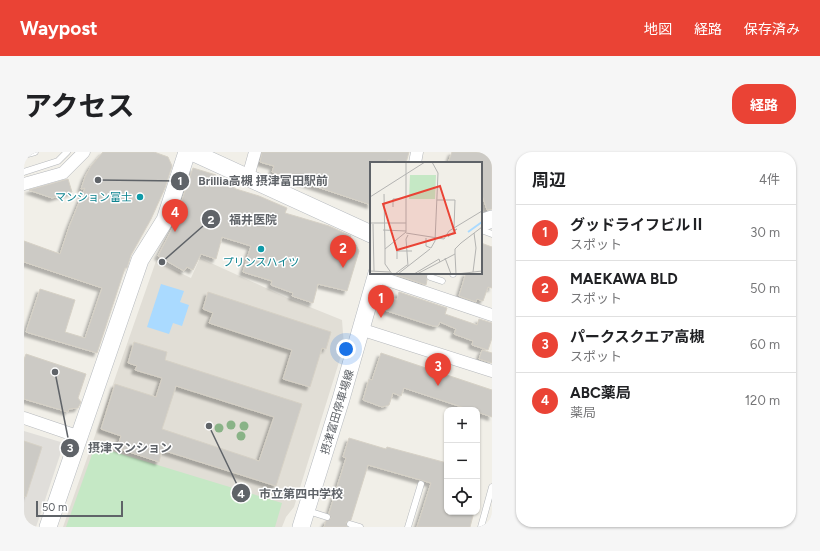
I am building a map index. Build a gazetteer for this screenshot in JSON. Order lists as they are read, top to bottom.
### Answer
{
  "streets": {
    "street": ["摂津富田停車場線"]
  },
  "places": [
    "Brillia高槻 摂津富田駅前",
    "マンション富士",
    "プリンスハイツ",
    "福井医院",
    "摂津マンション",
    "市立第四中学校"
  ],
  "scale_bar": "50 m",
  "page": {
    "header": "Waypost",
    "nav": ["地図", "経路", "保存済み"],
    "title": "アクセス",
    "buttons": "経路",
    "heading": ["周辺", "4件"],
    "pins": [
      "4",
      "2",
      "1",
      "3"
    ],
    "list": [
      {
        "mark": "1",
        "name": "グッドライフビルⅡ",
        "note": "スポット",
        "value": "30 m"
      },
      {
        "mark": "2",
        "name": "MAEKAWA BLD",
        "note": "スポット",
        "value": "50 m"
      },
      {
        "mark": "3",
        "name": "パークスクエア高槻",
        "note": "スポット",
        "value": "60 m"
      },
      {
        "mark": "4",
        "name": "ABC薬局",
        "note": "薬局",
        "value": "120 m"
      }
    ],
    "map_buttons": ["+", "−"],
    "scale": "50 m"
  }
}
